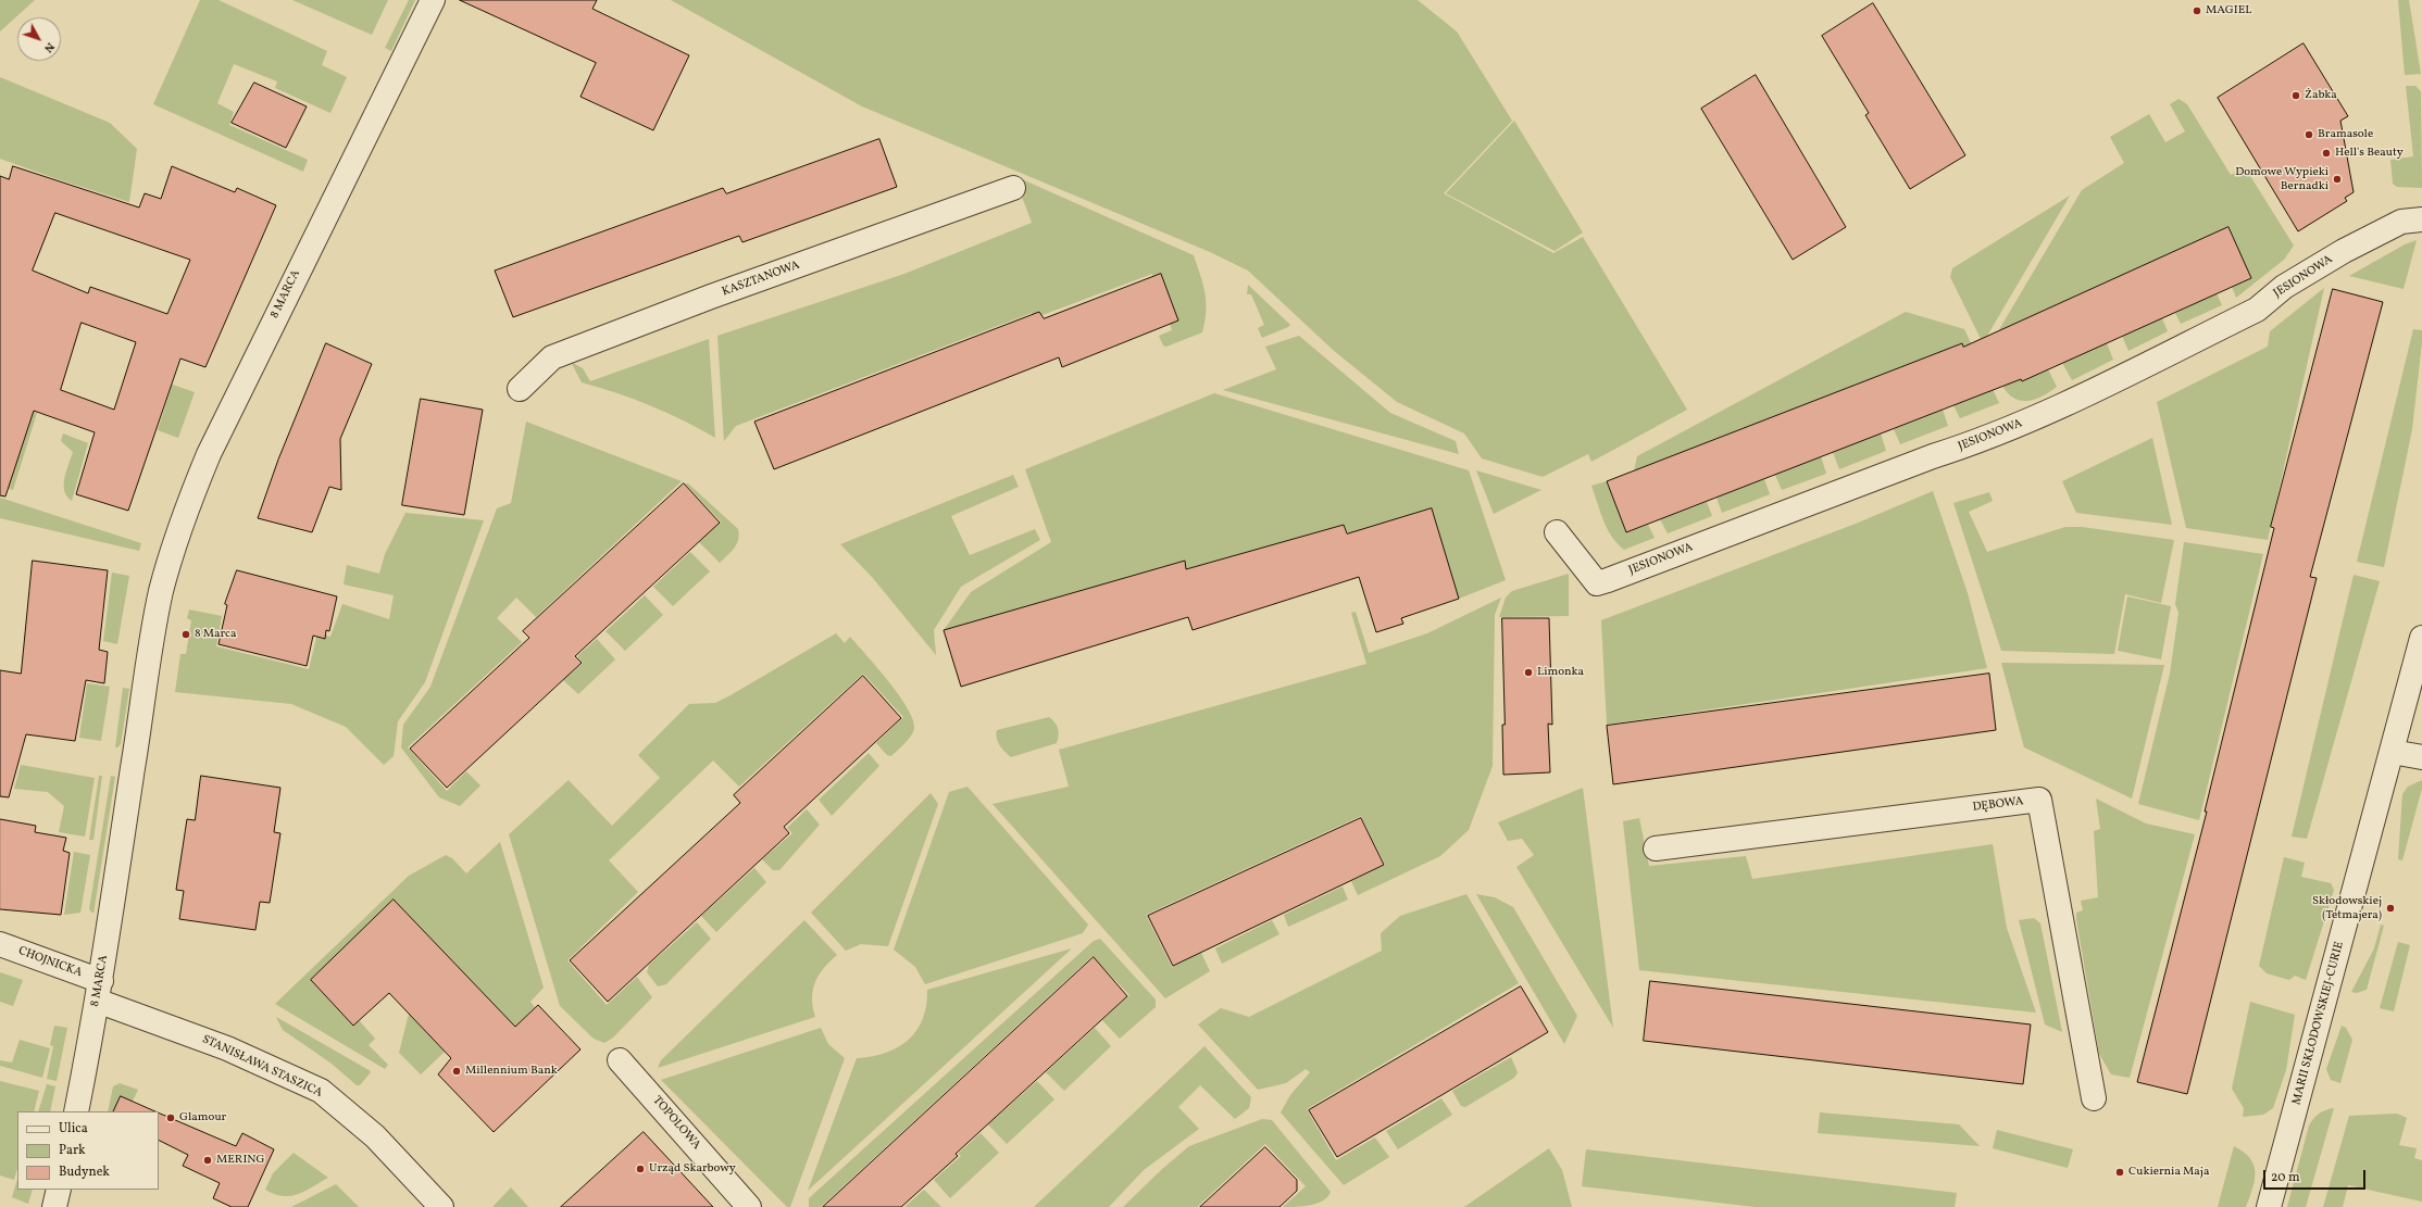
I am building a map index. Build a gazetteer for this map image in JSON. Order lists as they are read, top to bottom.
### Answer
{
  "streets": {
    "street": [
      "JESIONOWA",
      "KASZTANOWA",
      "8 MARCA",
      "DĘBOWA",
      "CHOJNICKA",
      "MARII SKŁODOWSKIEJ-CURIE",
      "STANISŁAWA STASZICA",
      "TOPOLOWA"
    ]
  },
  "crossings": [
    ["8 MARCA", "CHOJNICKA"],
    ["8 MARCA", "STANISŁAWA STASZICA"],
    ["CHOJNICKA", "STANISŁAWA STASZICA"]
  ],
  "places": [
    "MAGIEL",
    "Żabka",
    "Bramasole",
    "Hell's Beauty",
    "Domowe Wypieki Bernadki",
    "8 Marca",
    "Limonka",
    "Skłodowskiej (Tetmajera)",
    "Millennium Bank",
    "Glamour",
    "MERING",
    "Urząd Skarbowy",
    "Cukiernia Maja"
  ],
  "legend": ["Ulica", "Park", "Budynek"],
  "scale_bar": "20 m",
  "north": "bottom right"
}
